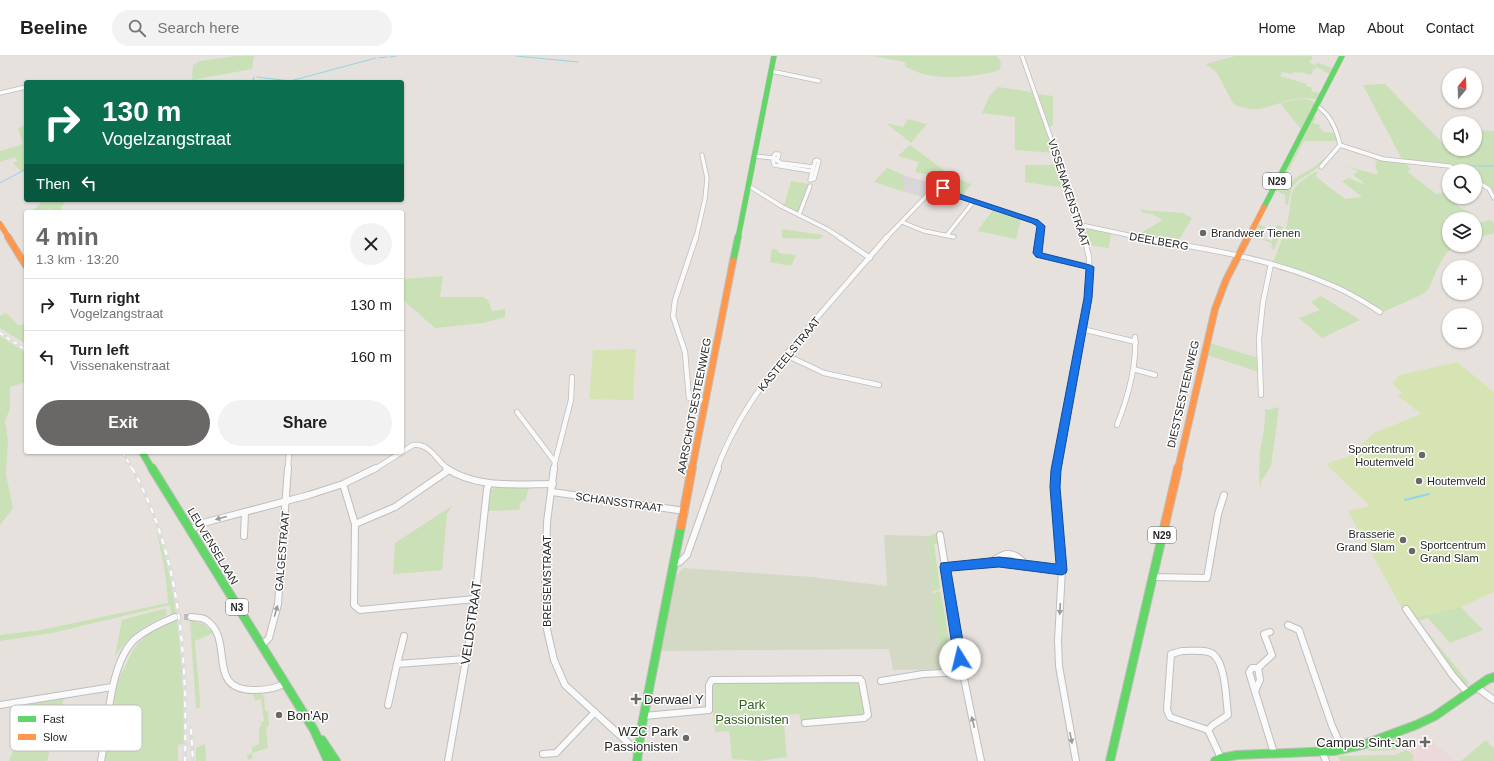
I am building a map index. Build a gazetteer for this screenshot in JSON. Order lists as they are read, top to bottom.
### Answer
{
  "streets": {
    "main road": [
      "N29",
      "DIESTSESTEENWEG",
      "AARSCHOTSESTEENWEG",
      "LEUVENSELAAN",
      "N3"
    ],
    "street": [
      "VISSENAKENSTRAAT",
      "DEELBERG",
      "KASTEELSTRAAT",
      "SCHANSSTRAAT",
      "GALGESTRAAT",
      "BREISEMSTRAAT",
      "VELDSTRAAT"
    ]
  },
  "crossings": [
    ["VISSENAKENSTRAAT", "DEELBERG"],
    ["DEELBERG", "DIESTSESTEENWEG"],
    ["KASTEELSTRAAT", "AARSCHOTSESTEENWEG"],
    ["AARSCHOTSESTEENWEG", "SCHANSSTRAAT"],
    ["AARSCHOTSESTEENWEG", "BREISEMSTRAAT"],
    ["SCHANSSTRAAT", "BREISEMSTRAAT"],
    ["LEUVENSELAAN", "GALGESTRAAT"]
  ],
  "one_way": ["GALGESTRAAT"],
  "parks": ["Park Passionisten"],
  "places": {
    "other": [
      "Brandweer Tienen",
      "Sportcentrum Houtemveld",
      "Houtemveld",
      "Brasserie Grand Slam",
      "Sportcentrum Grand Slam",
      "Bon'Ap",
      "WZC Park Passionisten"
    ],
    "health": ["Derwael Y", "Campus Sint-Jan"]
  },
  "legend": ["Fast", "Slow"],
  "north": "top",
  "page": {
    "header": "Beeline",
    "search": "Search here",
    "nav": [
      "Home",
      "Map",
      "About",
      "Contact"
    ],
    "map_buttons": ["+", "−"],
    "turn": ["130 m", "Vogelzangstraat"],
    "then": "Then",
    "heading": ["4 min", "1.3 km · 13:20"],
    "list": [
      {
        "name": "Turn right",
        "note": "Vogelzangstraat",
        "value": "130 m"
      },
      {
        "name": "Turn left",
        "note": "Vissenakenstraat",
        "value": "160 m"
      }
    ],
    "buttons": ["Exit", "Share"]
  }
}
